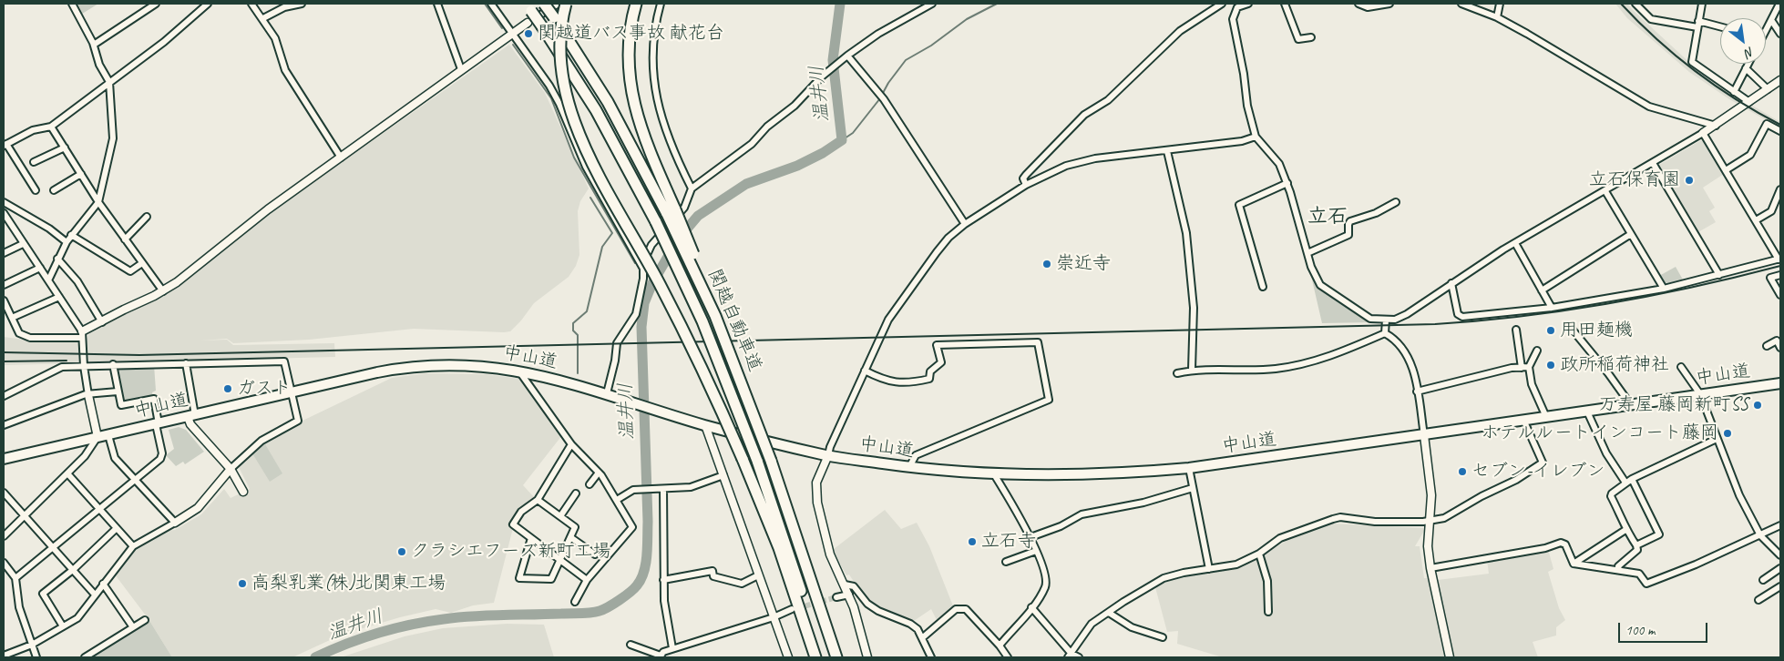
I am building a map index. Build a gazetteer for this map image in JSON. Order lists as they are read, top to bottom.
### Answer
{
  "streets": {
    "highway": ["関越自動車道", "中山道"]
  },
  "districts": ["立石"],
  "water": ["温井川"],
  "places": [
    "関越道バス事故 献花台",
    "立石保育園",
    "崇近寺",
    "用田麺機",
    "政所稲荷神社",
    "ガスト",
    "万寿屋 藤岡新町SS",
    "ホテルルートインコート藤岡",
    "セブン-イレブン",
    "立石寺",
    "クラシエフーズ新町工場",
    "高梨乳業(株)北関東工場"
  ],
  "scale_bar": "100 m",
  "north": "bottom right"
}
